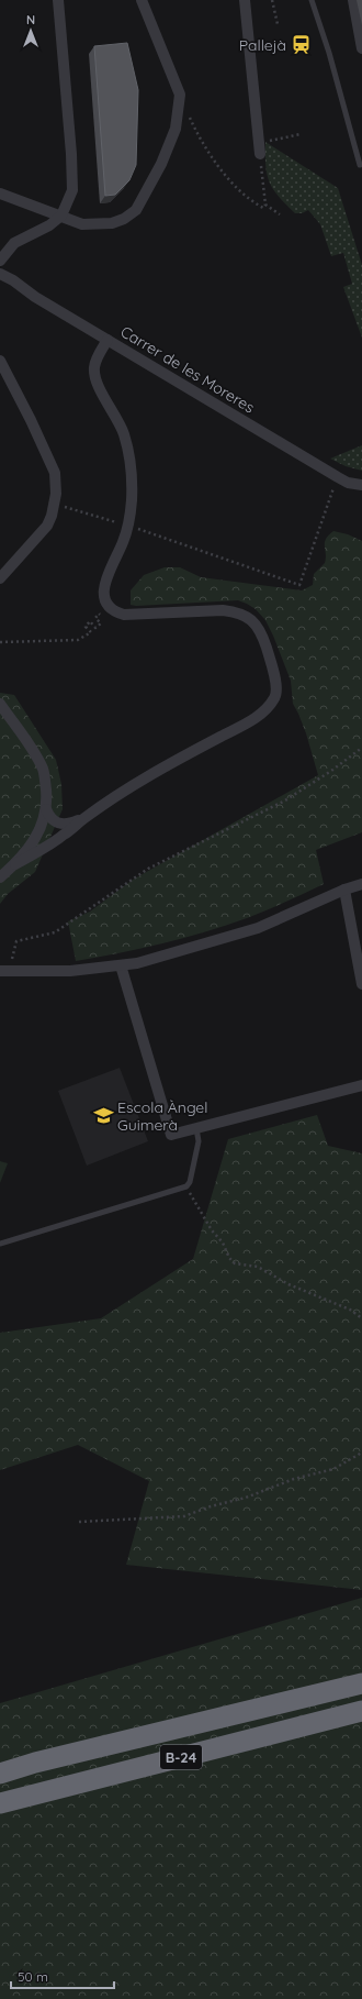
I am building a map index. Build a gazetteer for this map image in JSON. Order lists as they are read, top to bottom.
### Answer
{
  "streets": {
    "highway": ["B-24"],
    "street": ["Carrer de les Moreres"]
  },
  "places": {
    "station": ["Pallejà"],
    "school or university": ["Escola Àngel Guimerà"]
  },
  "scale_bar": "50 m",
  "north": "top"
}
